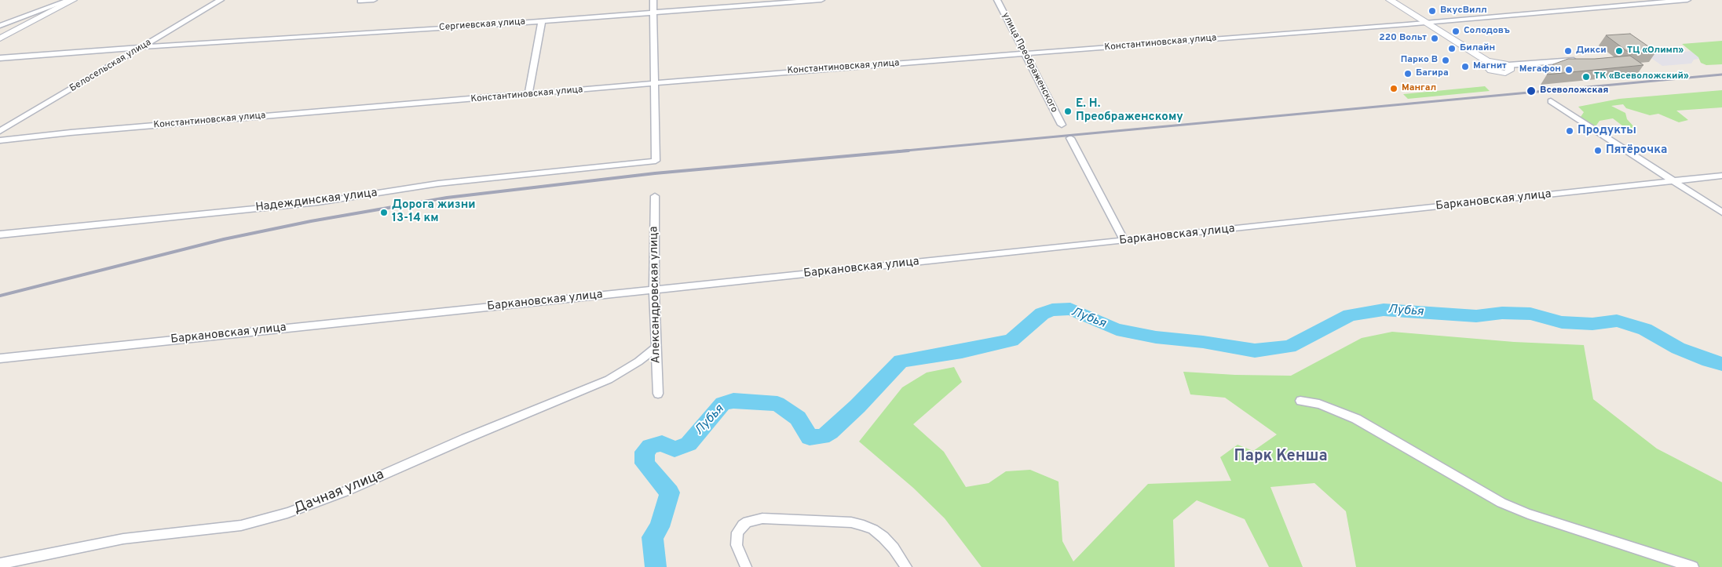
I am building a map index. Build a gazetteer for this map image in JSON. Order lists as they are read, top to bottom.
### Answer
{
  "streets": {
    "street": [
      "Сергиевская улица",
      "Константиновская улица",
      "улица Преображенского",
      "Белосельская улица",
      "Надеждинская улица",
      "Баркановская улица",
      "Александровская улица",
      "Дачная улица"
    ]
  },
  "crossings": [
    ["Сергиевская улица", "Белосельская улица"],
    ["Константиновская улица", "улица Преображенского"],
    ["Константиновская улица", "Надеждинская улица"],
    ["Баркановская улица", "Александровская улица"],
    ["Александровская улица", "Дачная улица"]
  ],
  "districts": ["Парк Кенша"],
  "water": ["Лубья"],
  "places": [
    "ВкусВилл",
    "Солодовъ",
    "220 Вольт",
    "Билайн",
    "Дикси",
    "ТЦ «Олимп»",
    "Парко В",
    "Магнит",
    "Мегафон",
    "Багира",
    "ТК «Всеволожский»",
    "Мангал",
    "Всеволожская",
    "Е. Н. Преображенскому",
    "Продукты",
    "Пятёрочка",
    "Дорога жизни 13-14 км"
  ]
}
